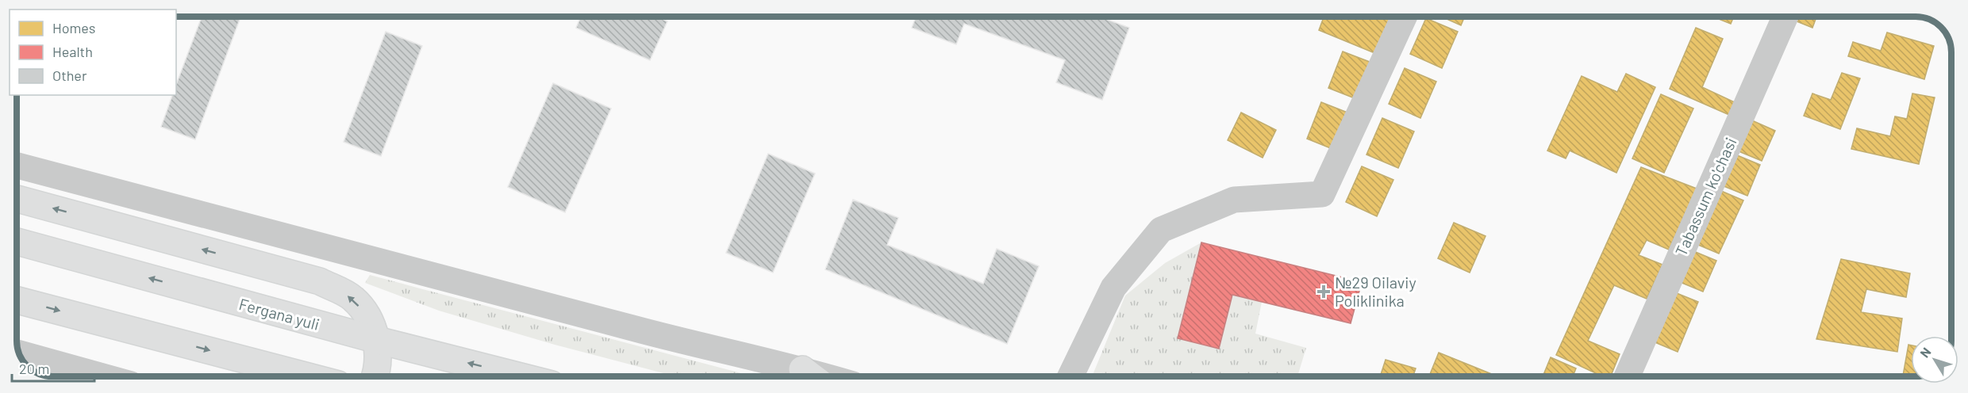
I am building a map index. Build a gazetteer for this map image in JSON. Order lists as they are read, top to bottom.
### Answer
{
  "streets": {
    "main road": ["Fergana yuli"],
    "street": ["Tabassum ko'chasi"]
  },
  "places": {
    "health": ["№29 Oilaviy Poliklinika"]
  },
  "legend": ["Homes", "Health", "Other"],
  "scale_bar": "20 m",
  "north": "top left"
}
